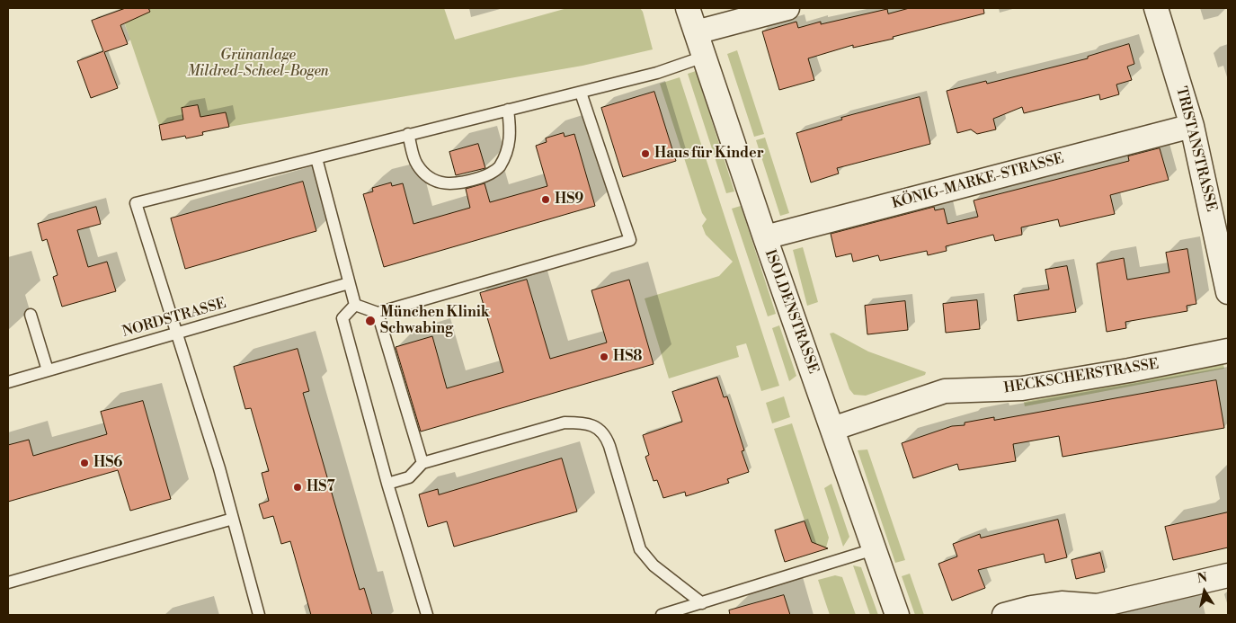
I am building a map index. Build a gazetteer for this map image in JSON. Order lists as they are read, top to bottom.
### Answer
{
  "streets": {
    "street": [
      "TRISTANSTRASSE",
      "KÖNIG-MARKE-STRASSE",
      "ISOLDENSTRASSE",
      "HECKSCHERSTRASSE"
    ],
    "lane": ["NORDSTRASSE"]
  },
  "crossings": [
    ["TRISTANSTRASSE", "KÖNIG-MARKE-STRASSE"],
    ["KÖNIG-MARKE-STRASSE", "ISOLDENSTRASSE"],
    ["ISOLDENSTRASSE", "HECKSCHERSTRASSE"]
  ],
  "parks": ["Grünanlage Mildred-Scheel-Bogen"],
  "places": [
    "Haus für Kinder",
    "HS9",
    "München Klinik Schwabing",
    "HS8",
    "HS6",
    "HS7"
  ],
  "north": "top"
}
